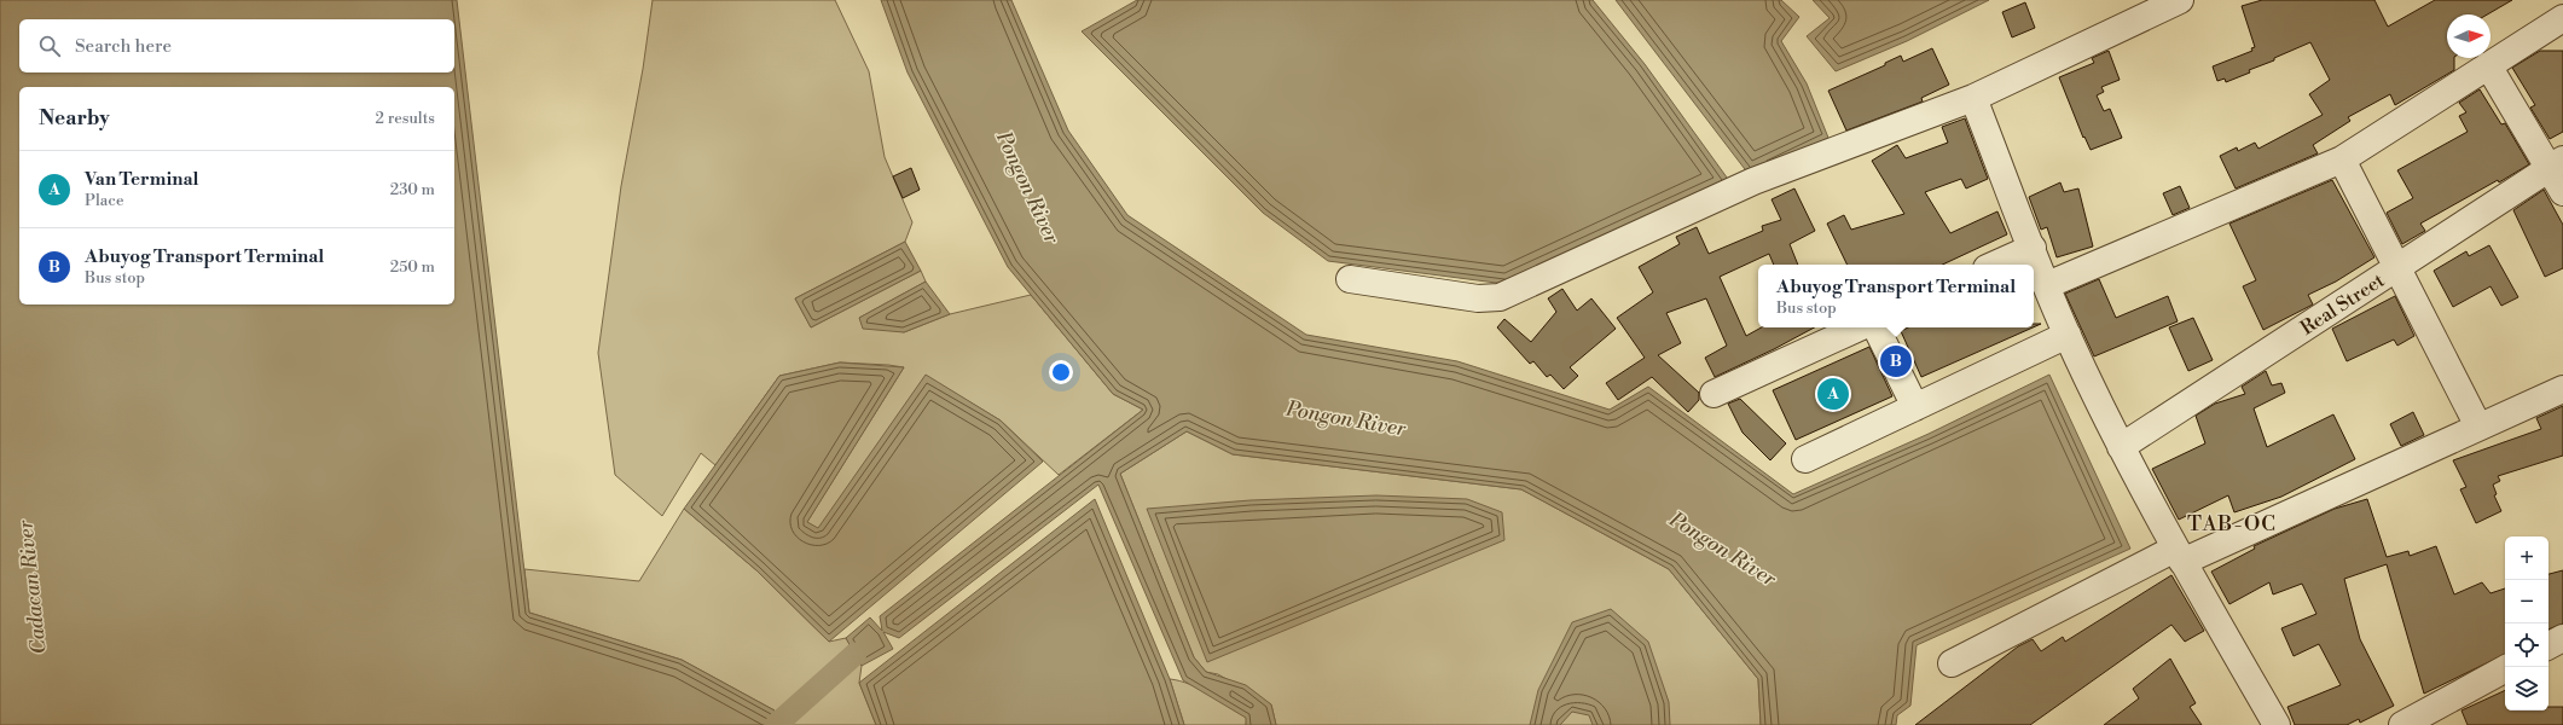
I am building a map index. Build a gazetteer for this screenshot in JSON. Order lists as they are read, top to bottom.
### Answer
{
  "streets": {
    "street": ["Real Street"]
  },
  "districts": ["TAB-OC"],
  "water": ["Pongon River", "Cadacan River"],
  "north": "right",
  "page": {
    "search": "Search here",
    "heading": ["Nearby", "2 results"],
    "list": [
      {
        "mark": "A",
        "name": "Van Terminal",
        "note": "Place",
        "value": "230 m"
      },
      {
        "mark": "B",
        "name": "Abuyog Transport Terminal",
        "note": "Bus stop",
        "value": "250 m"
      }
    ],
    "popup": ["Abuyog Transport Terminal", "Bus stop"],
    "pins": ["B", "A"],
    "map_buttons": ["+", "−"]
  }
}
